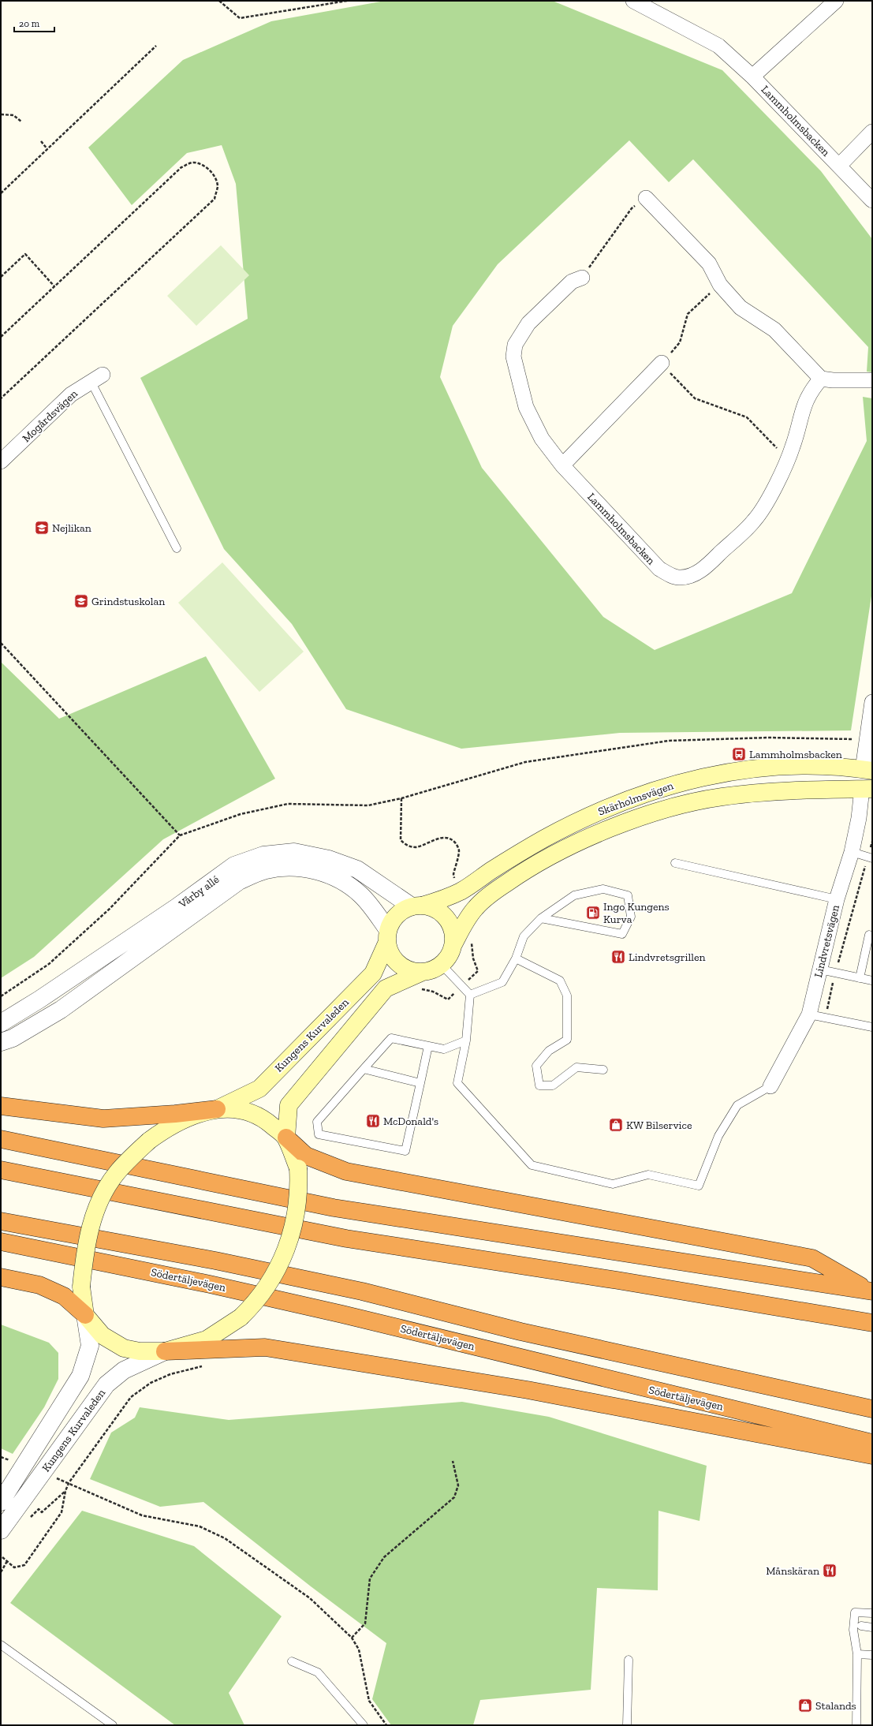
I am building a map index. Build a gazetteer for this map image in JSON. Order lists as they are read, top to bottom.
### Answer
{
  "streets": {
    "highway": ["Södertäljevägen"],
    "main road": ["Skärholmsvägen", "Kungens Kurvaleden"],
    "street": [
      "Lammholmsbacken",
      "Mogårdsvägen",
      "Vårby allé",
      "Lindvretsvägen"
    ]
  },
  "crossings": [
    ["Skärholmsvägen", "Vårby allé"],
    ["Skärholmsvägen", "Lindvretsvägen"],
    ["Skärholmsvägen", "Kungens Kurvaleden"],
    ["Vårby allé", "Kungens Kurvaleden"]
  ],
  "places": {
    "school or university": ["Nejlikan", "Grindstuskolan"],
    "bus stop": ["Lammholmsbacken"],
    "fuel station": ["Ingo Kungens Kurva"],
    "restaurant": ["Lindvretsgrillen", "McDonald's", "Månskäran"],
    "shop": ["KW Bilservice", "Stalands"]
  },
  "scale_bar": "20 m"
}
